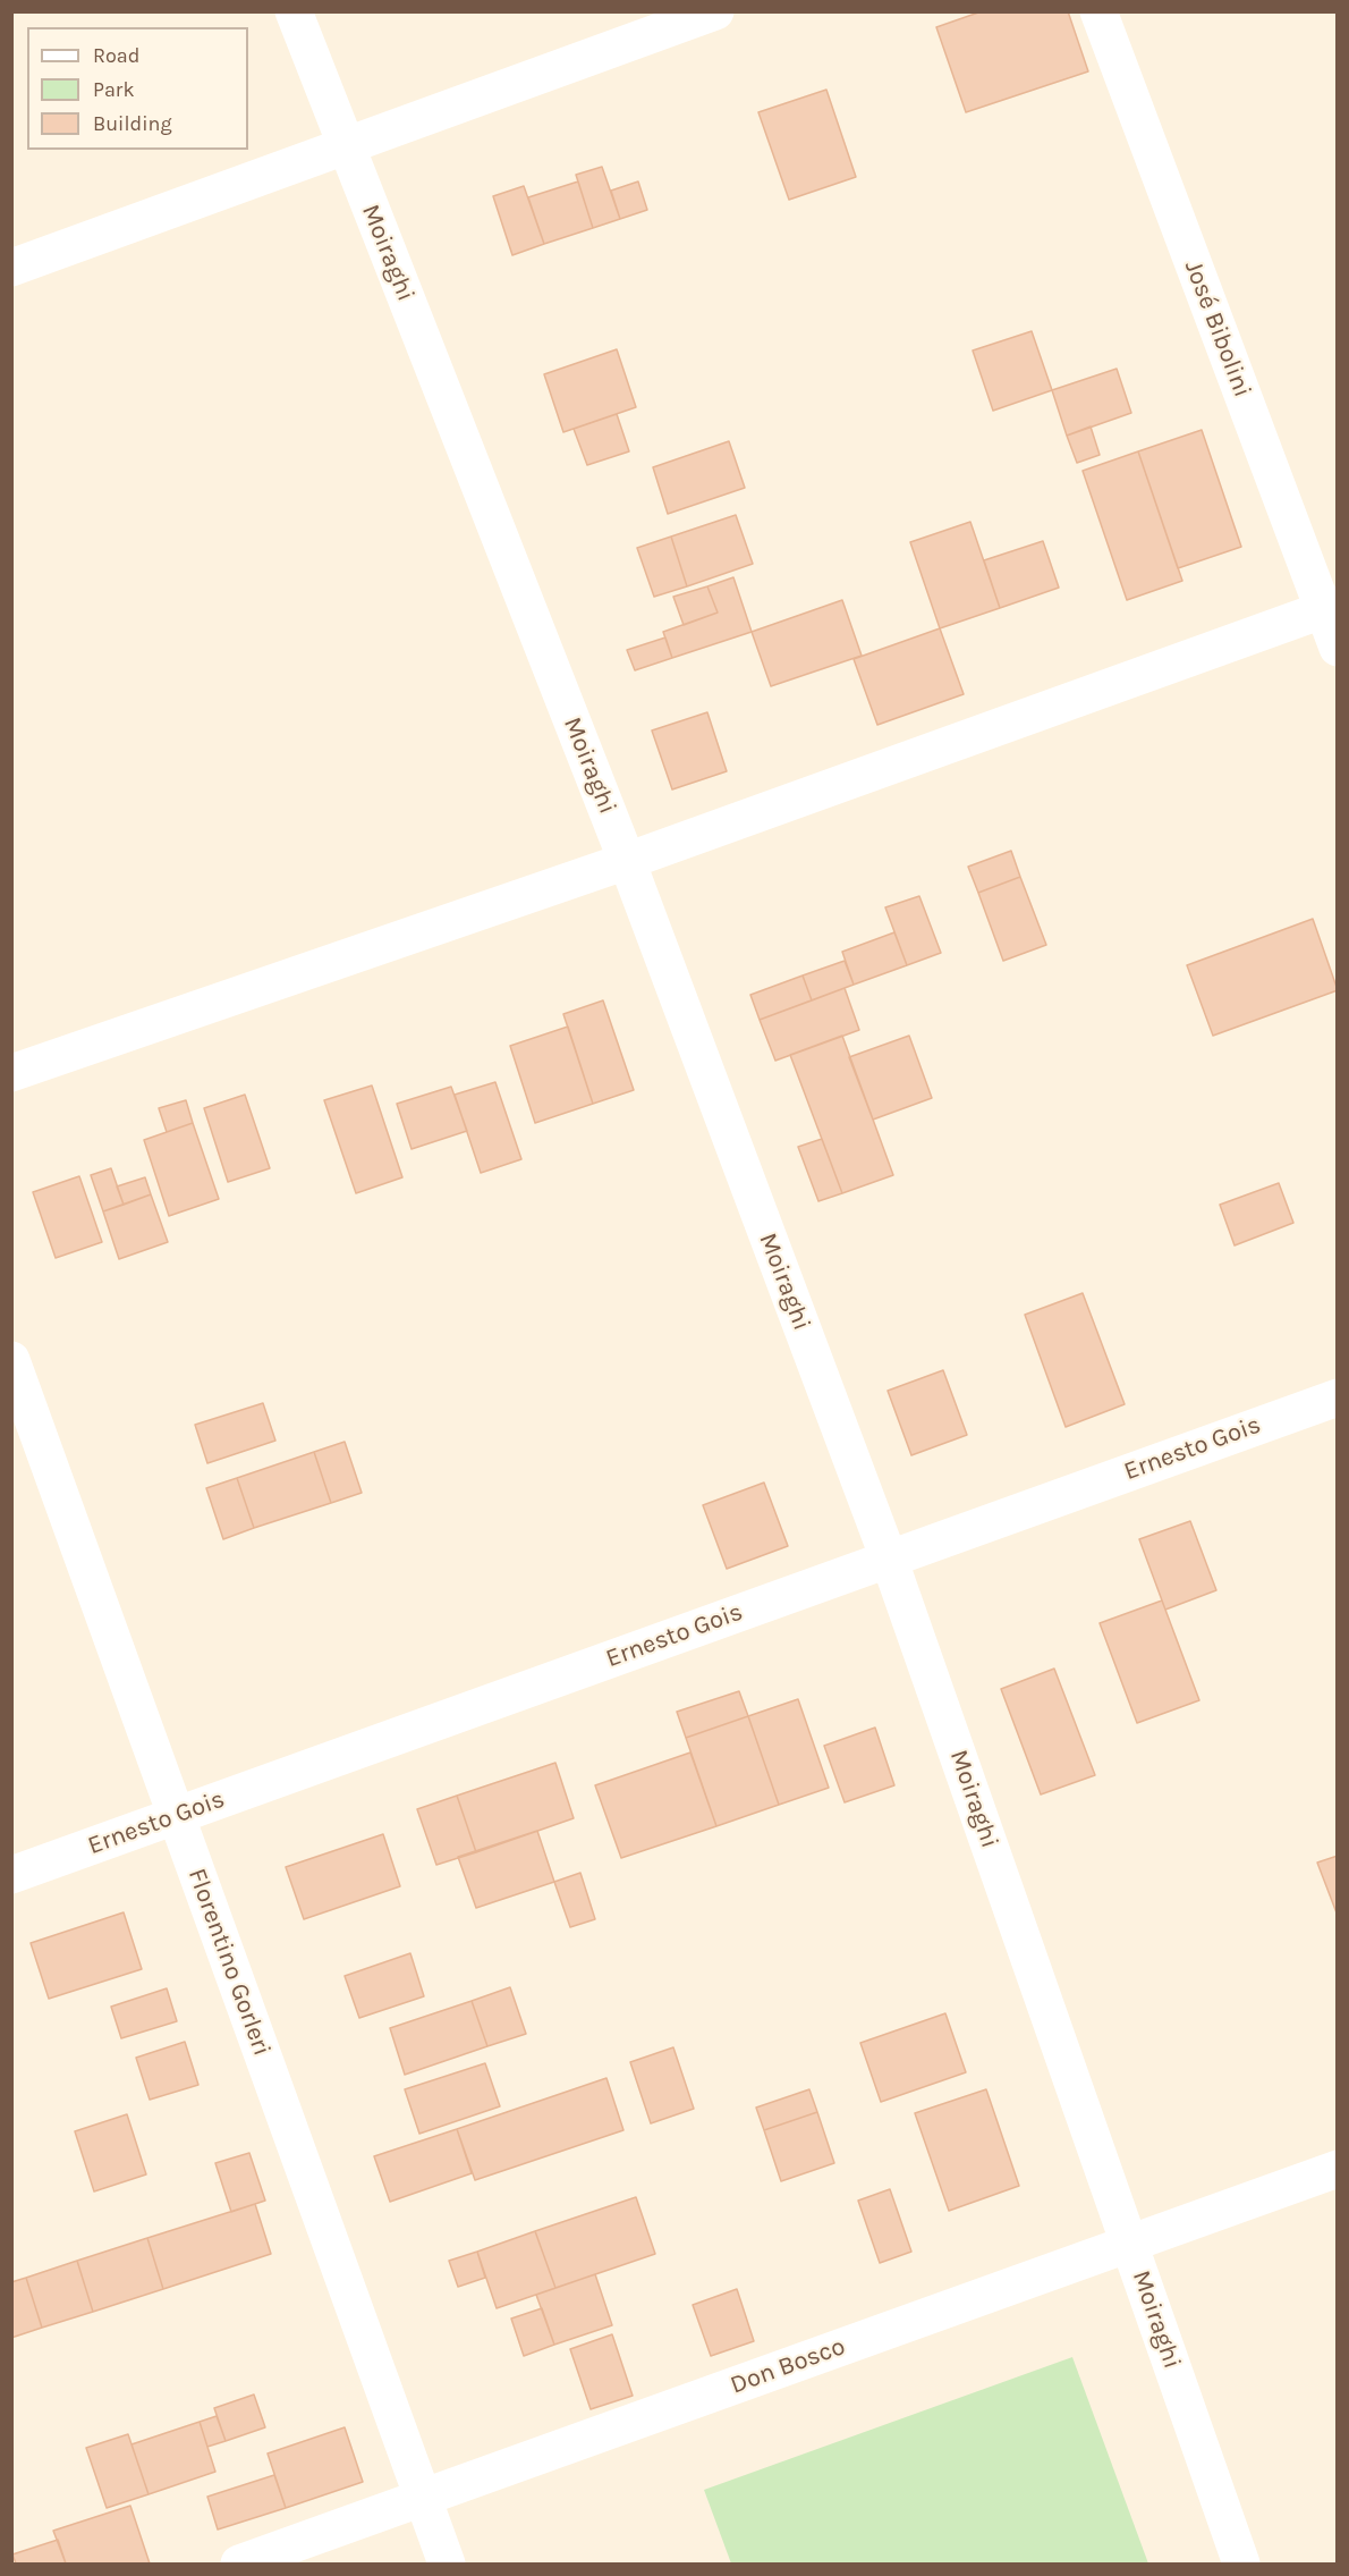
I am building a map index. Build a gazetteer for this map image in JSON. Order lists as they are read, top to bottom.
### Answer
{
  "streets": {
    "street": [
      "Moiraghi",
      "José Bibolini",
      "Ernesto Gois",
      "Florentino Gorleri",
      "Don Bosco"
    ]
  },
  "crossings": [
    ["Moiraghi", "Ernesto Gois"],
    ["Moiraghi", "Don Bosco"],
    ["Ernesto Gois", "Florentino Gorleri"],
    ["Florentino Gorleri", "Don Bosco"]
  ],
  "legend": ["Road", "Park", "Building"]
}
